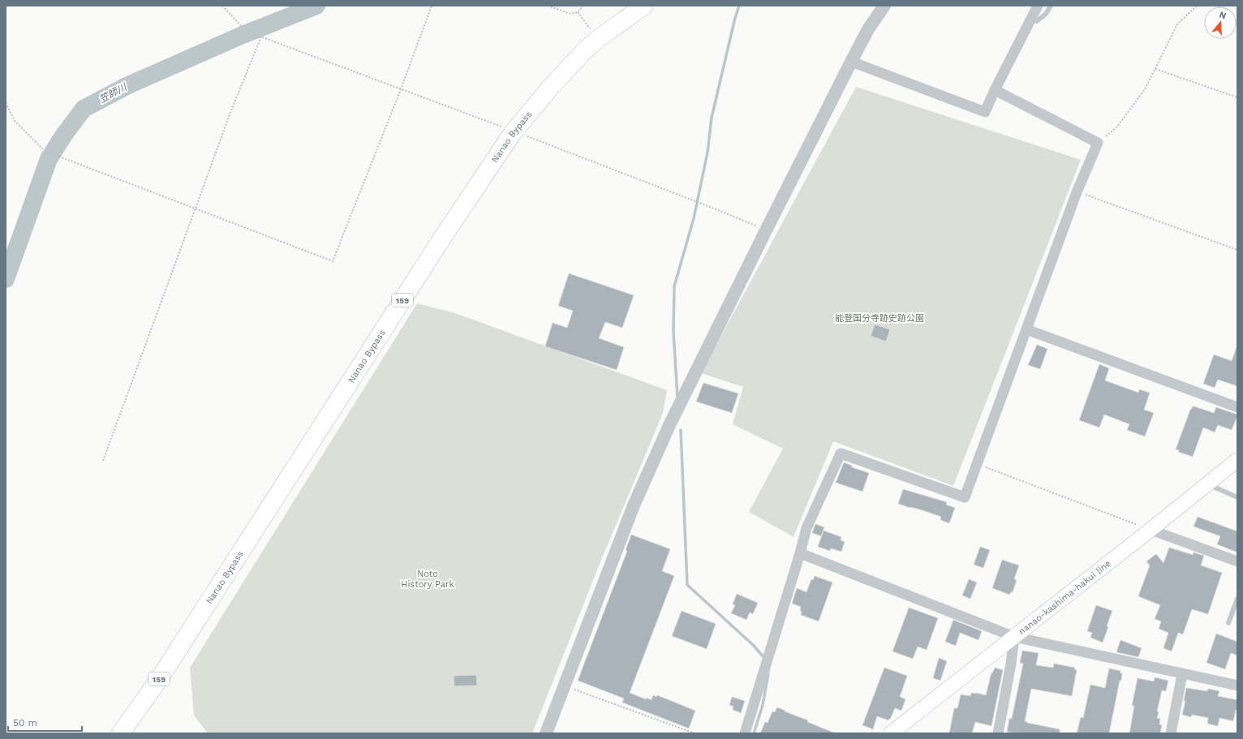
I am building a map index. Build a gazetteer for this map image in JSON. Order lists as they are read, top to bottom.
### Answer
{
  "streets": {
    "highway": ["Nanao Bypass", "159"],
    "main road": ["nanao-kashima-hakui line"]
  },
  "water": ["笠師川"],
  "parks": ["能登国分寺跡史跡公園", "Noto History Park"],
  "scale_bar": "50 m",
  "north": "top"
}
